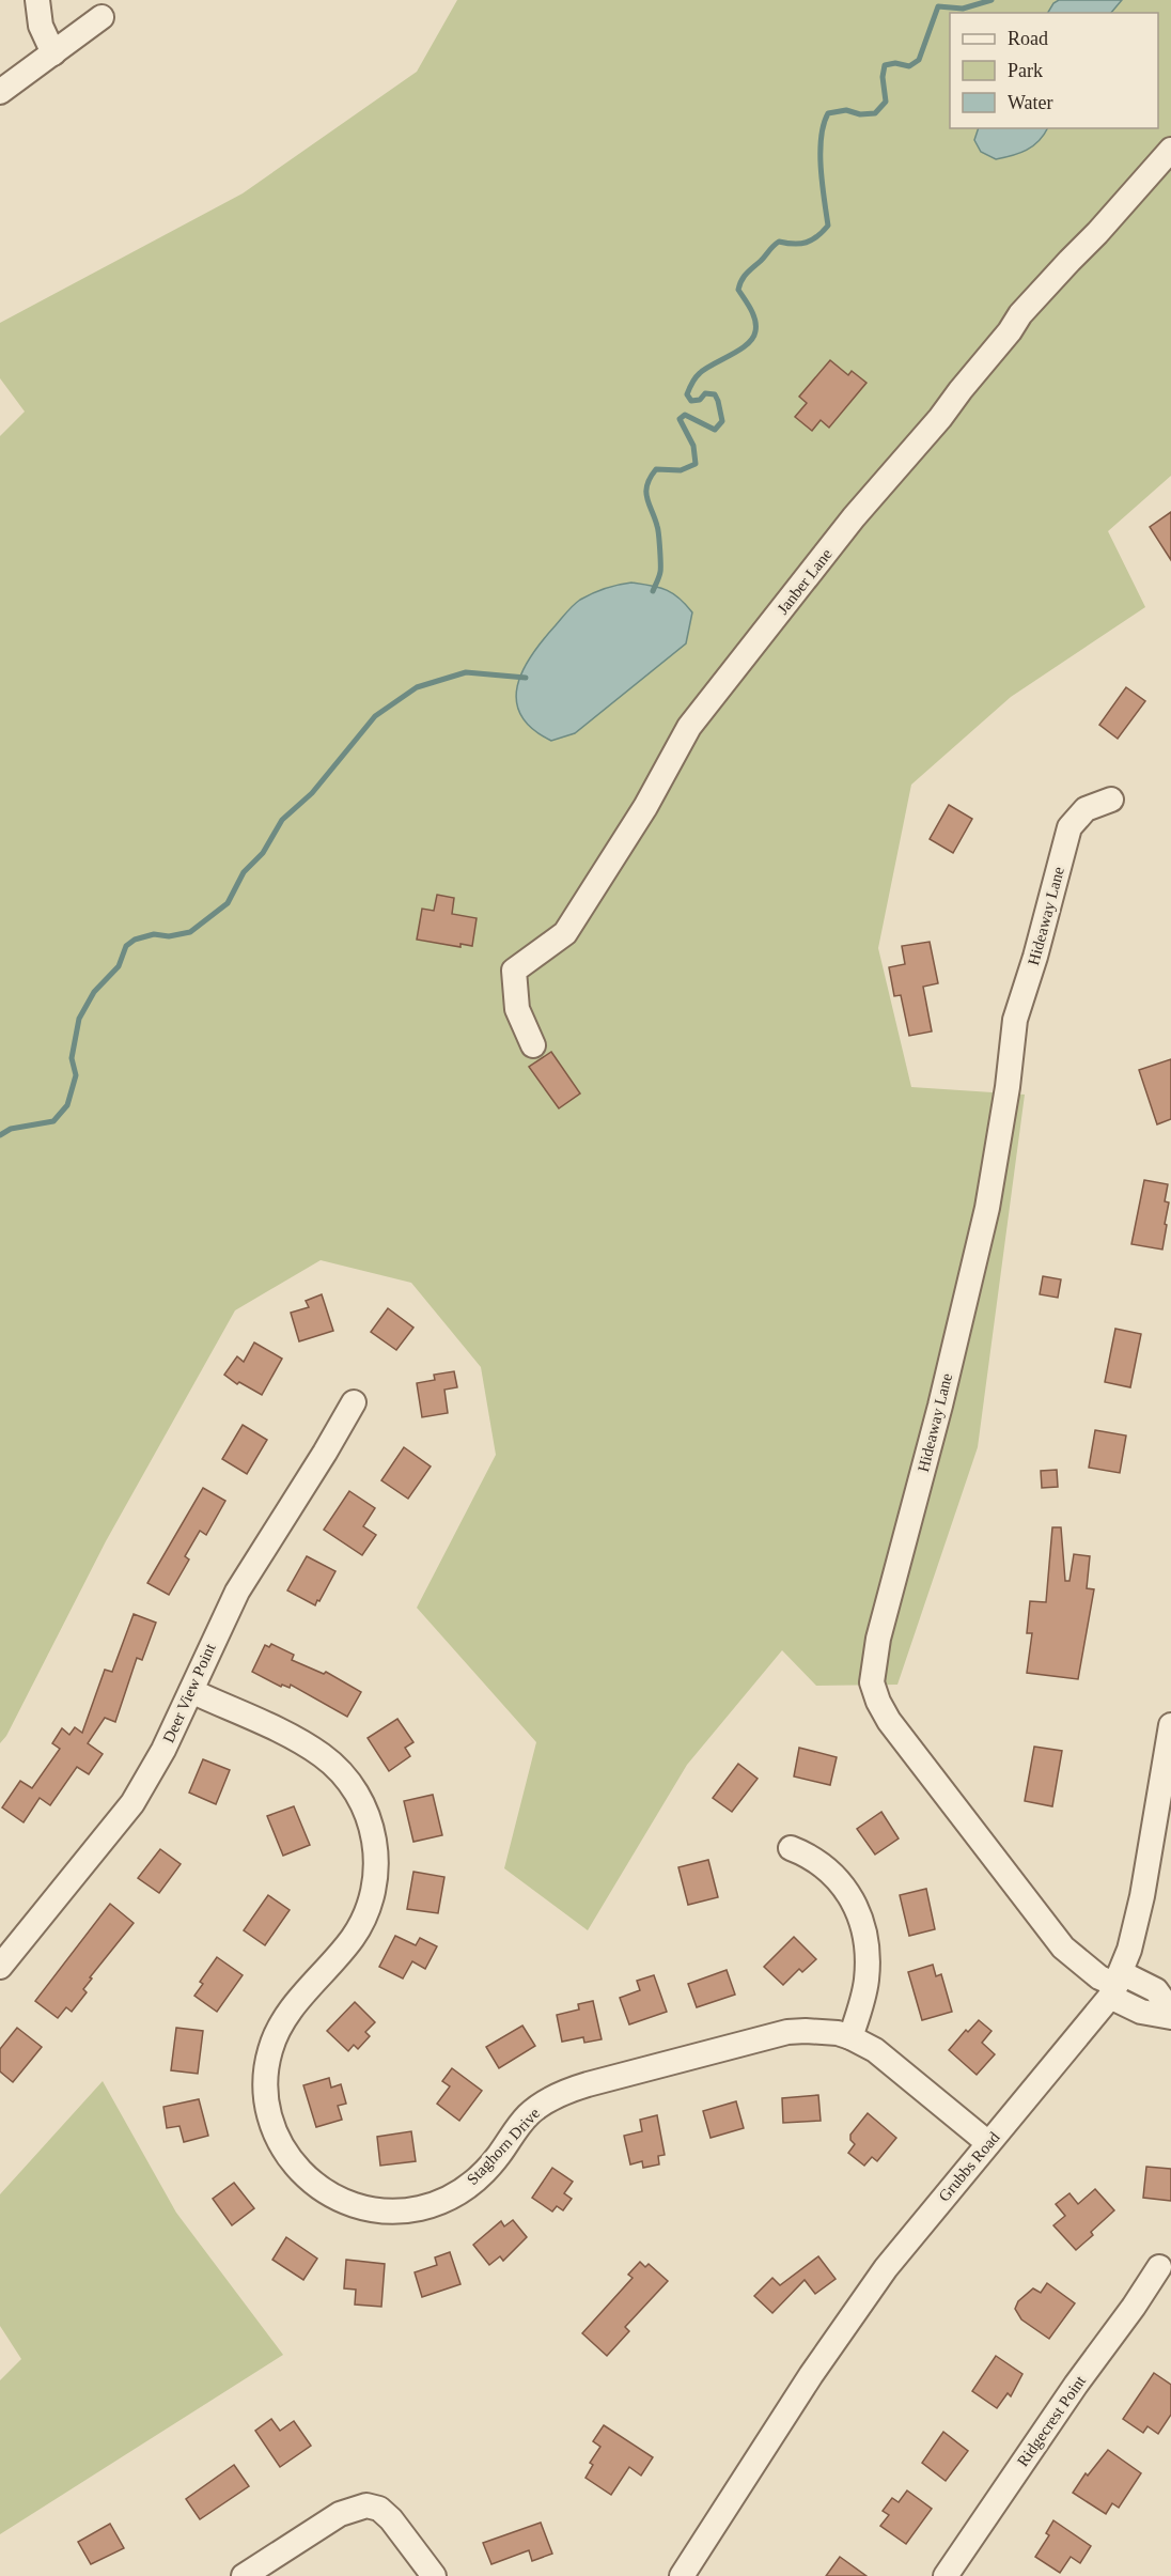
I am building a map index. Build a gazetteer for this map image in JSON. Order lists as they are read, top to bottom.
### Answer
{
  "streets": {
    "street": [
      "Janber Lane",
      "Hideaway Lane",
      "Deer View Point",
      "Staghorn Drive",
      "Grubbs Road",
      "Ridgecrest Point"
    ]
  },
  "crossings": [
    ["Hideaway Lane", "Grubbs Road"],
    ["Deer View Point", "Staghorn Drive"],
    ["Staghorn Drive", "Grubbs Road"]
  ],
  "legend": ["Road", "Park", "Water"]
}
